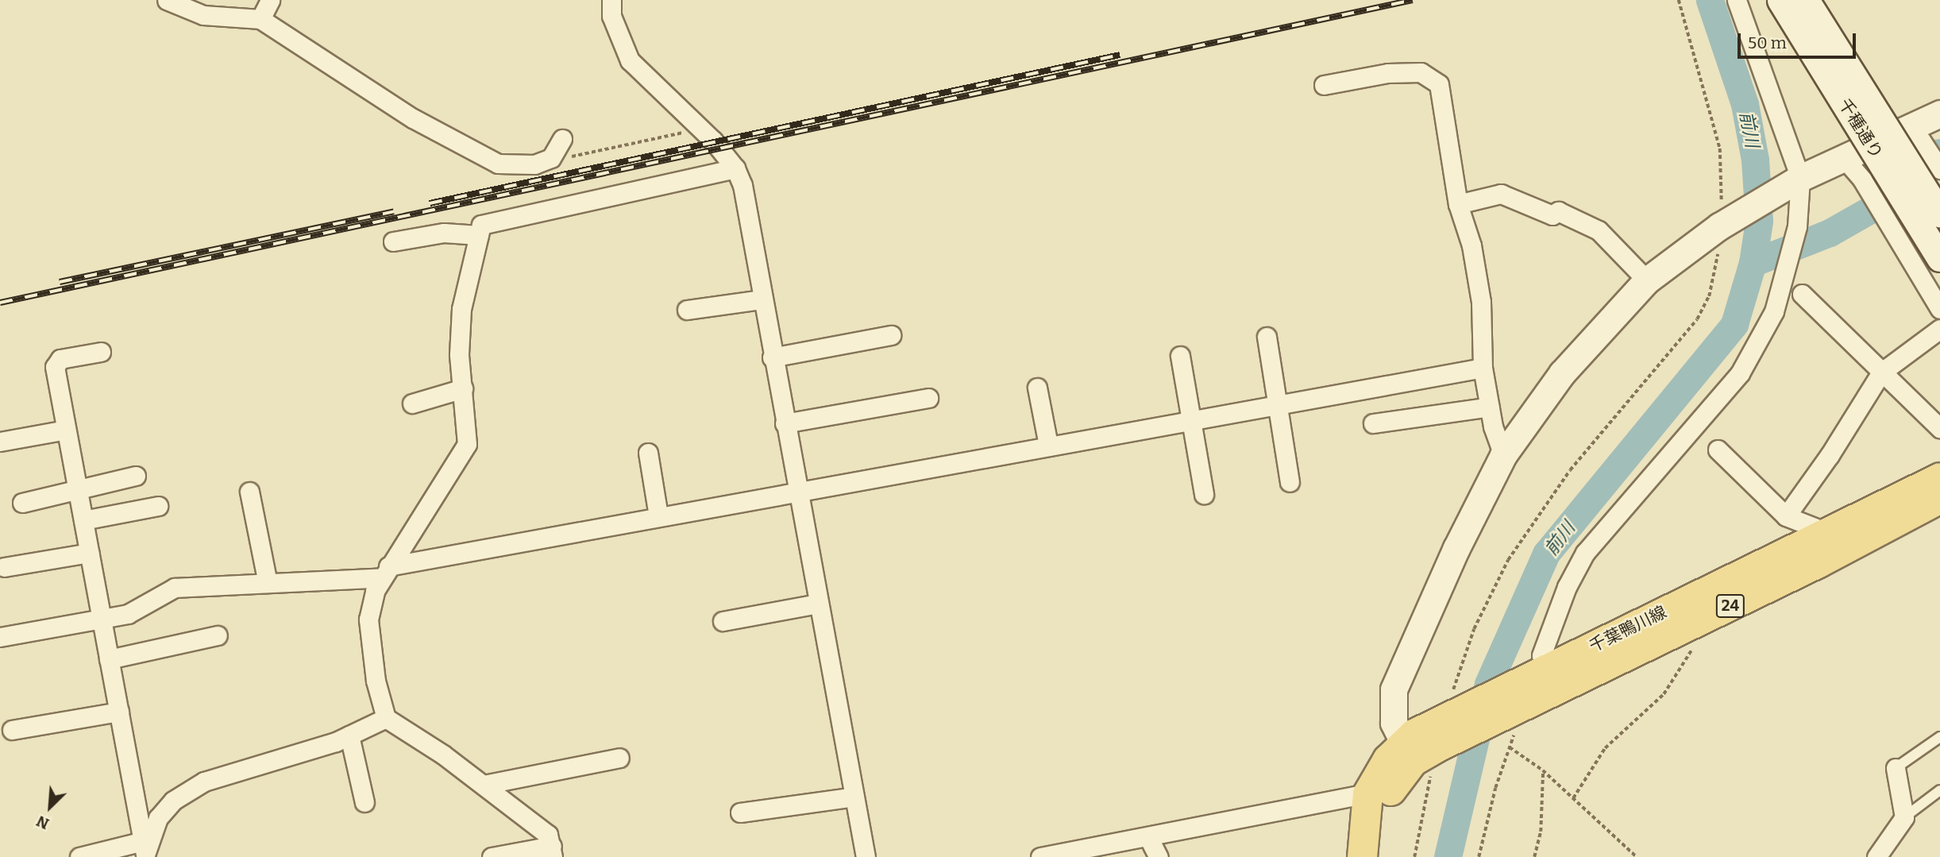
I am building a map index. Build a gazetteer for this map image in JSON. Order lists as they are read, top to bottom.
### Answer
{
  "streets": {
    "main road": ["24", "千葉鴨川線"],
    "street": ["千種通り"]
  },
  "water": ["前川"],
  "scale_bar": "50 m",
  "north": "bottom left"
}
